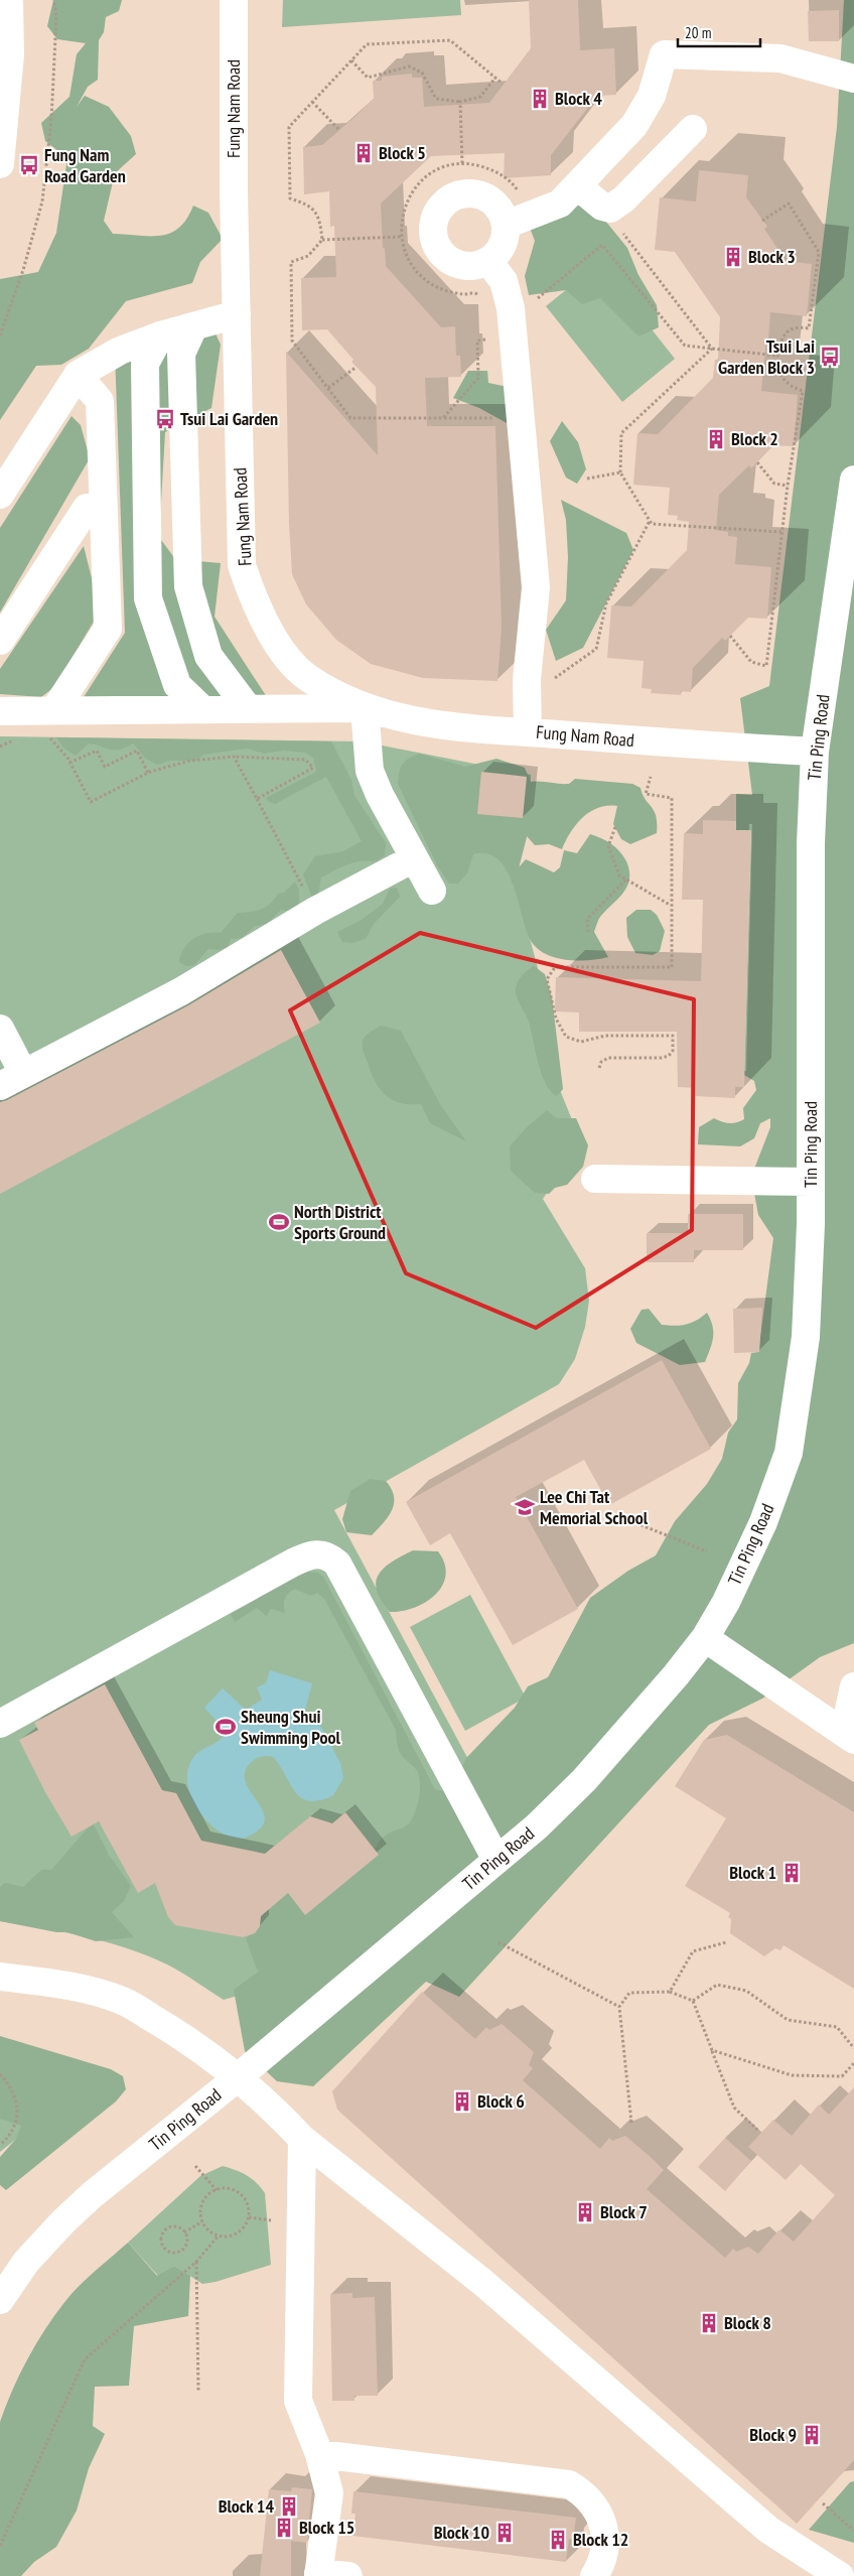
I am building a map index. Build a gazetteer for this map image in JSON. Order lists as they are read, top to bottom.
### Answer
{
  "streets": {
    "street": ["Fung Nam Road", "Tin Ping Road"]
  },
  "crossings": [
    ["Fung Nam Road", "Tin Ping Road"]
  ],
  "places": {
    "building": [
      "Block 4",
      "Block 5",
      "Block 3",
      "Block 2",
      "Block 1",
      "Block 6",
      "Block 7",
      "Block 8",
      "Block 9",
      "Block 14",
      "Block 15",
      "Block 10",
      "Block 12"
    ],
    "bus stop": ["Fung Nam Road Garden", "Tsui Lai Garden Block 3", "Tsui Lai Garden"],
    "sports": ["North District Sports Ground", "Sheung Shui Swimming Pool"],
    "school or university": ["Lee Chi Tat Memorial School"]
  },
  "scale_bar": "20 m"
}
